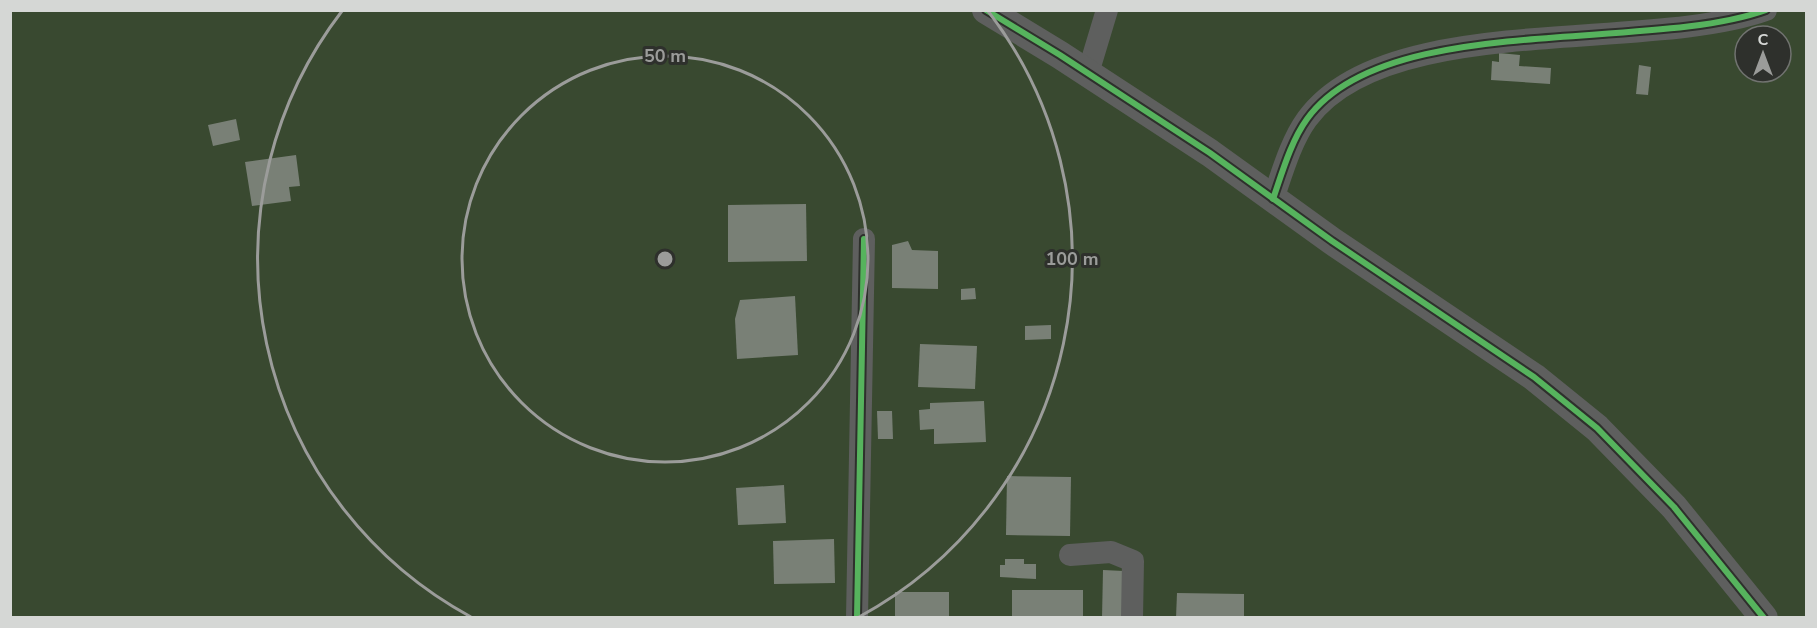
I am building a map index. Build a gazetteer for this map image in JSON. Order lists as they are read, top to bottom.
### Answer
{
  "north": "top",
  "rings": ["50 m", "100 m"]
}
